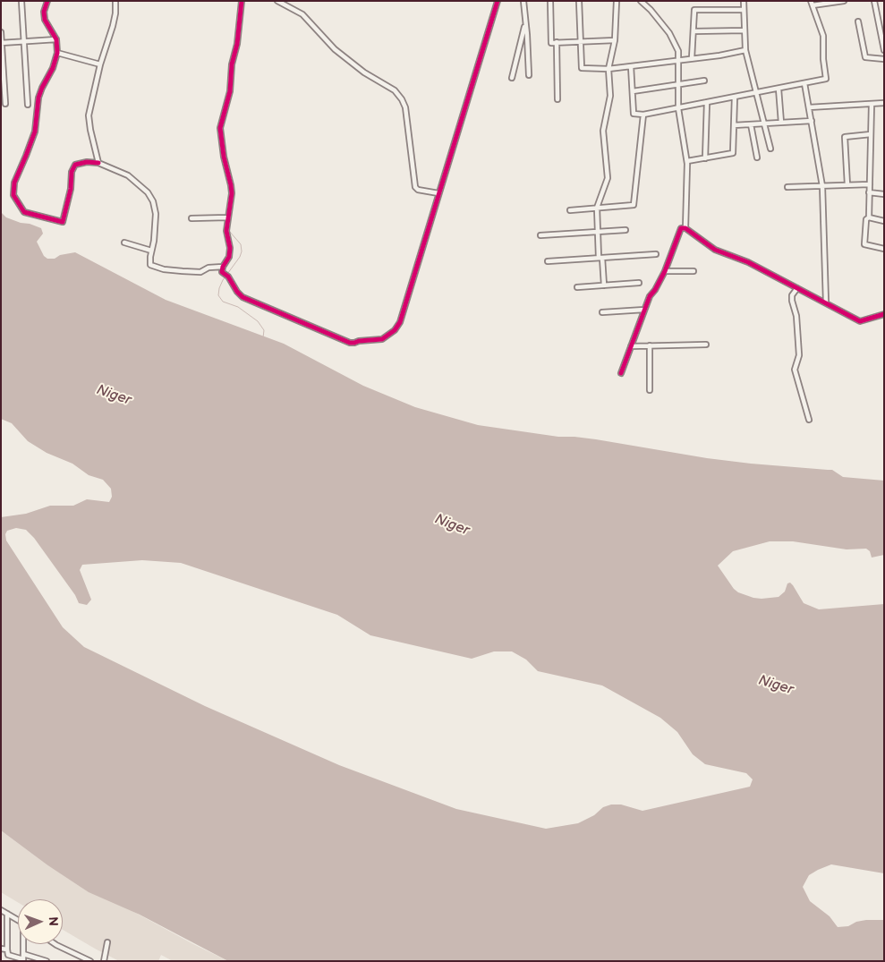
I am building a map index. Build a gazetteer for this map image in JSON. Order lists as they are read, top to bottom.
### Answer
{
  "water": ["Niger"],
  "north": "right"
}
